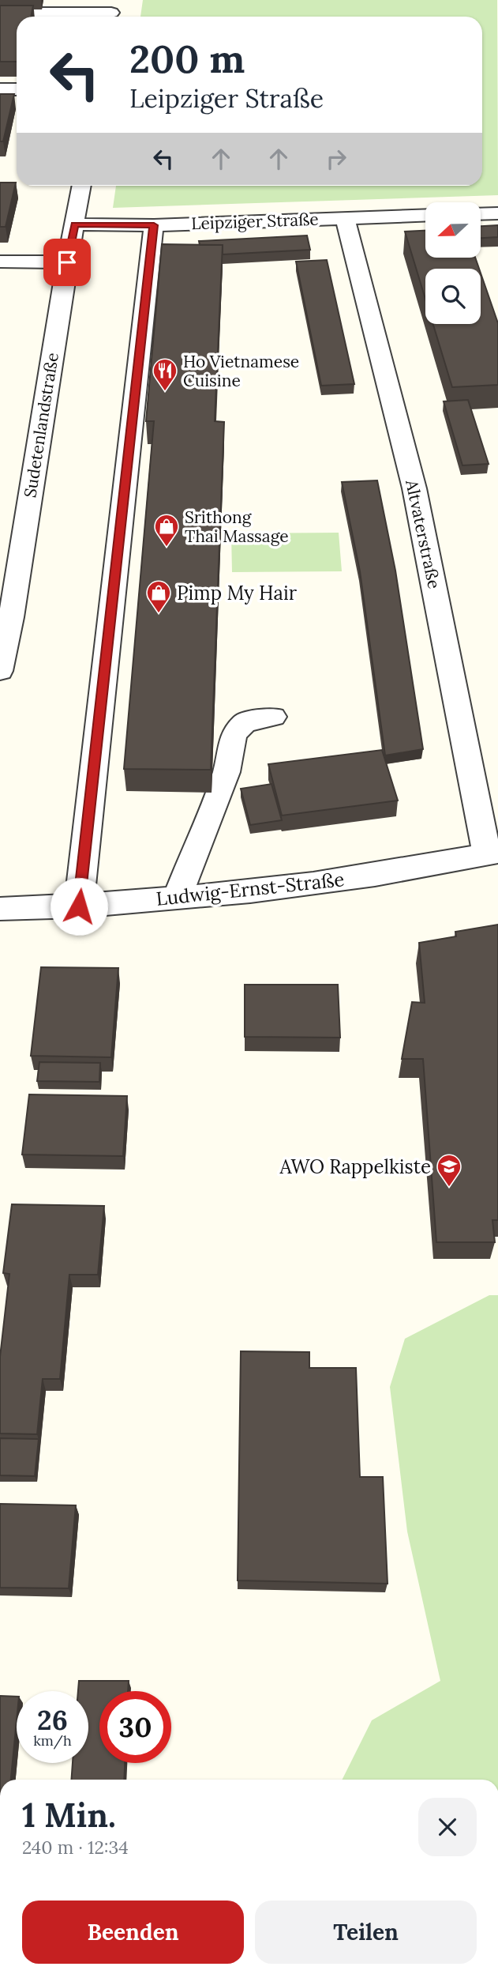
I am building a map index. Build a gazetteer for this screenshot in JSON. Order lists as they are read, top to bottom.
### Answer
{
  "streets": {
    "street": [
      "Leipziger Straße",
      "Sudetenlandstraße",
      "Altvaterstraße",
      "Ludwig-Ernst-Straße"
    ]
  },
  "crossings": [
    ["Leipziger Straße", "Sudetenlandstraße"],
    ["Leipziger Straße", "Altvaterstraße"],
    ["Altvaterstraße", "Ludwig-Ernst-Straße"]
  ],
  "places": {
    "restaurant": ["Ho Vietnamese Cuisine"],
    "shop": ["Srithong Thai Massage", "Pimp My Hair"],
    "school or university": ["AWO Rappelkiste"]
  },
  "north": "left",
  "page": {
    "turn": ["200 m", "Leipziger Straße"],
    "speed": "26 km/h",
    "limit": "30",
    "heading": ["1 Min.", "240 m · 12:34"],
    "buttons": ["Beenden", "Teilen"]
  }
}
